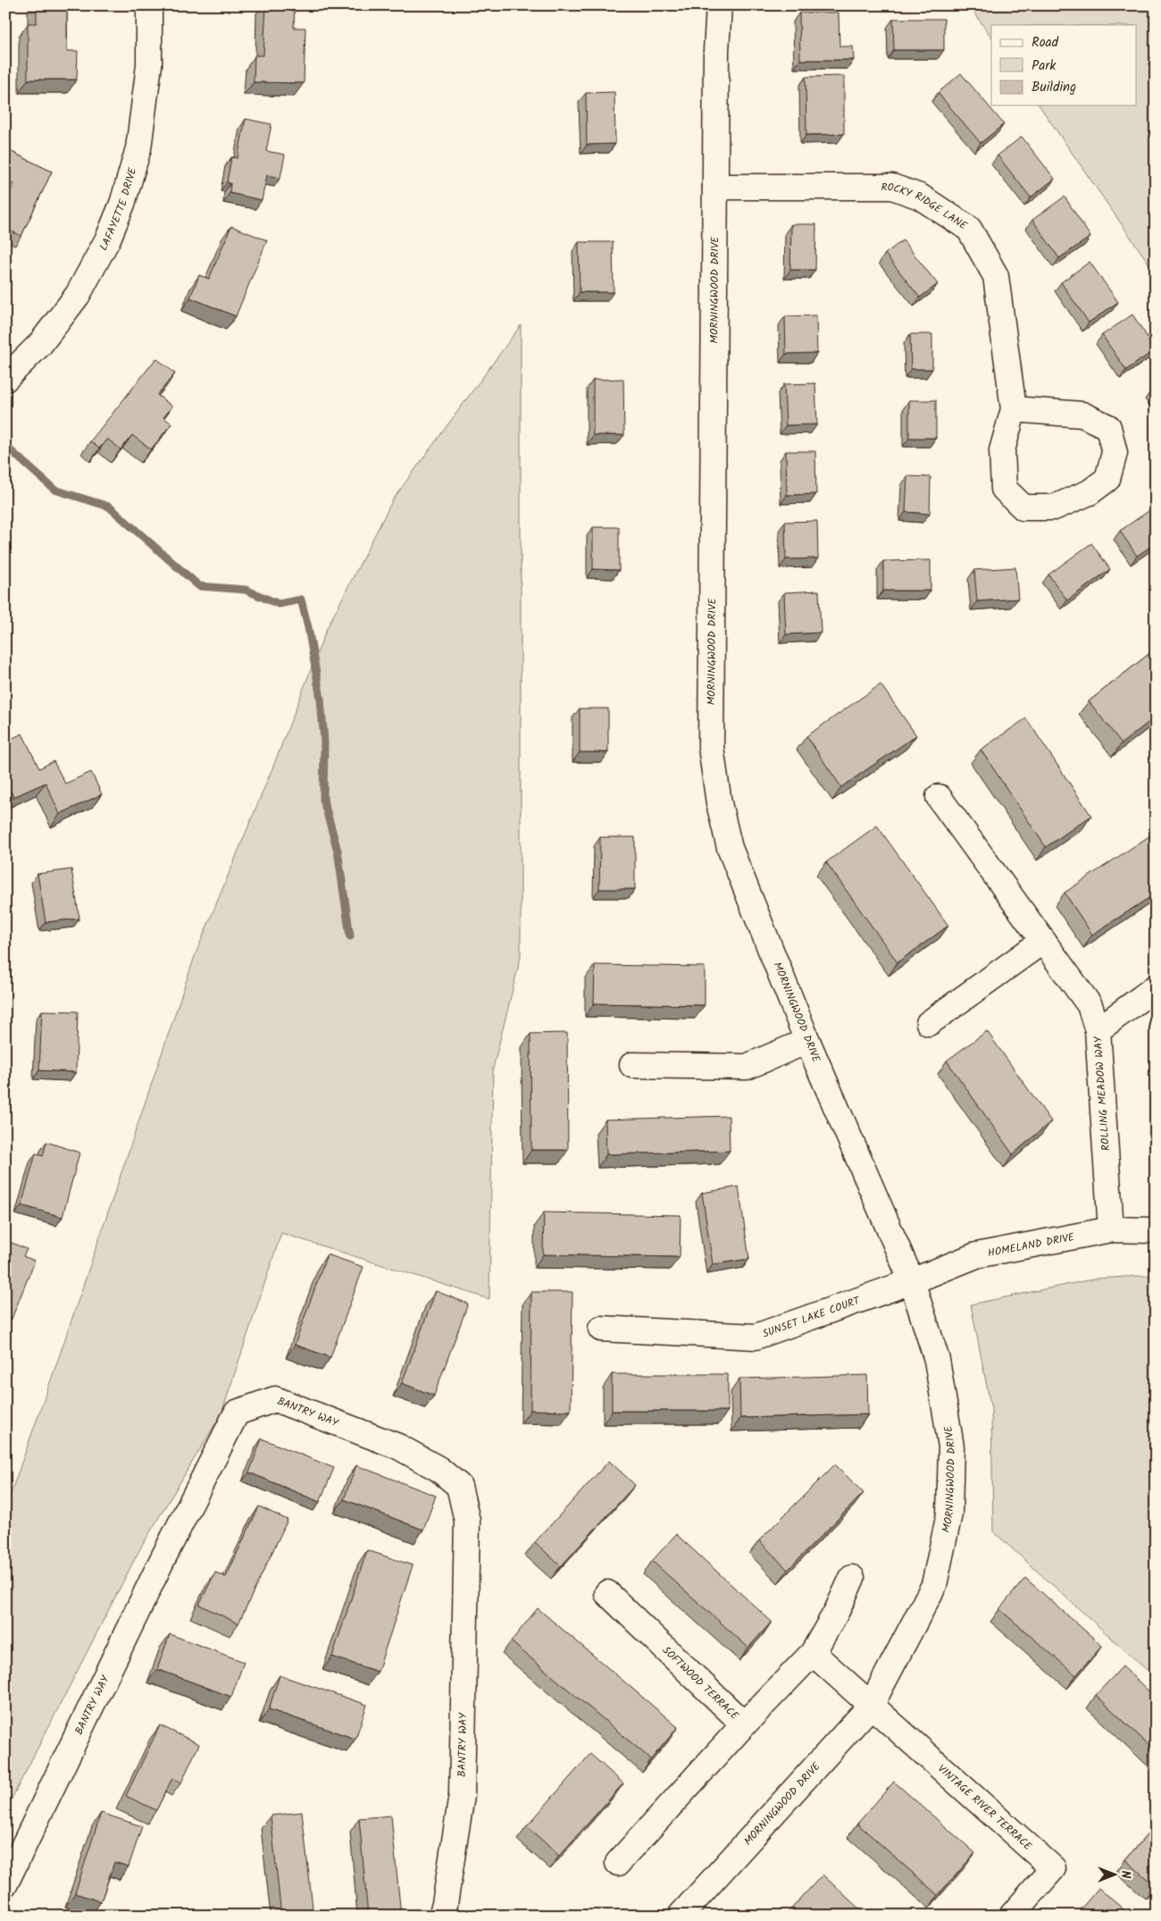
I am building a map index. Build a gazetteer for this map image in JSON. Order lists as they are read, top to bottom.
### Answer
{
  "streets": {
    "street": [
      "LAFAYETTE DRIVE",
      "ROCKY RIDGE LANE",
      "MORNINGWOOD DRIVE",
      "ROLLING MEADOW WAY",
      "HOMELAND DRIVE",
      "SUNSET LAKE COURT",
      "BANTRY WAY",
      "SOFTWOOD TERRACE",
      "VINTAGE RIVER TERRACE"
    ]
  },
  "crossings": [
    ["ROCKY RIDGE LANE", "MORNINGWOOD DRIVE"],
    ["MORNINGWOOD DRIVE", "HOMELAND DRIVE"],
    ["MORNINGWOOD DRIVE", "SUNSET LAKE COURT"],
    ["MORNINGWOOD DRIVE", "VINTAGE RIVER TERRACE"],
    ["ROLLING MEADOW WAY", "HOMELAND DRIVE"],
    ["HOMELAND DRIVE", "SUNSET LAKE COURT"]
  ],
  "legend": ["Road", "Park", "Building"],
  "north": "right"
}
